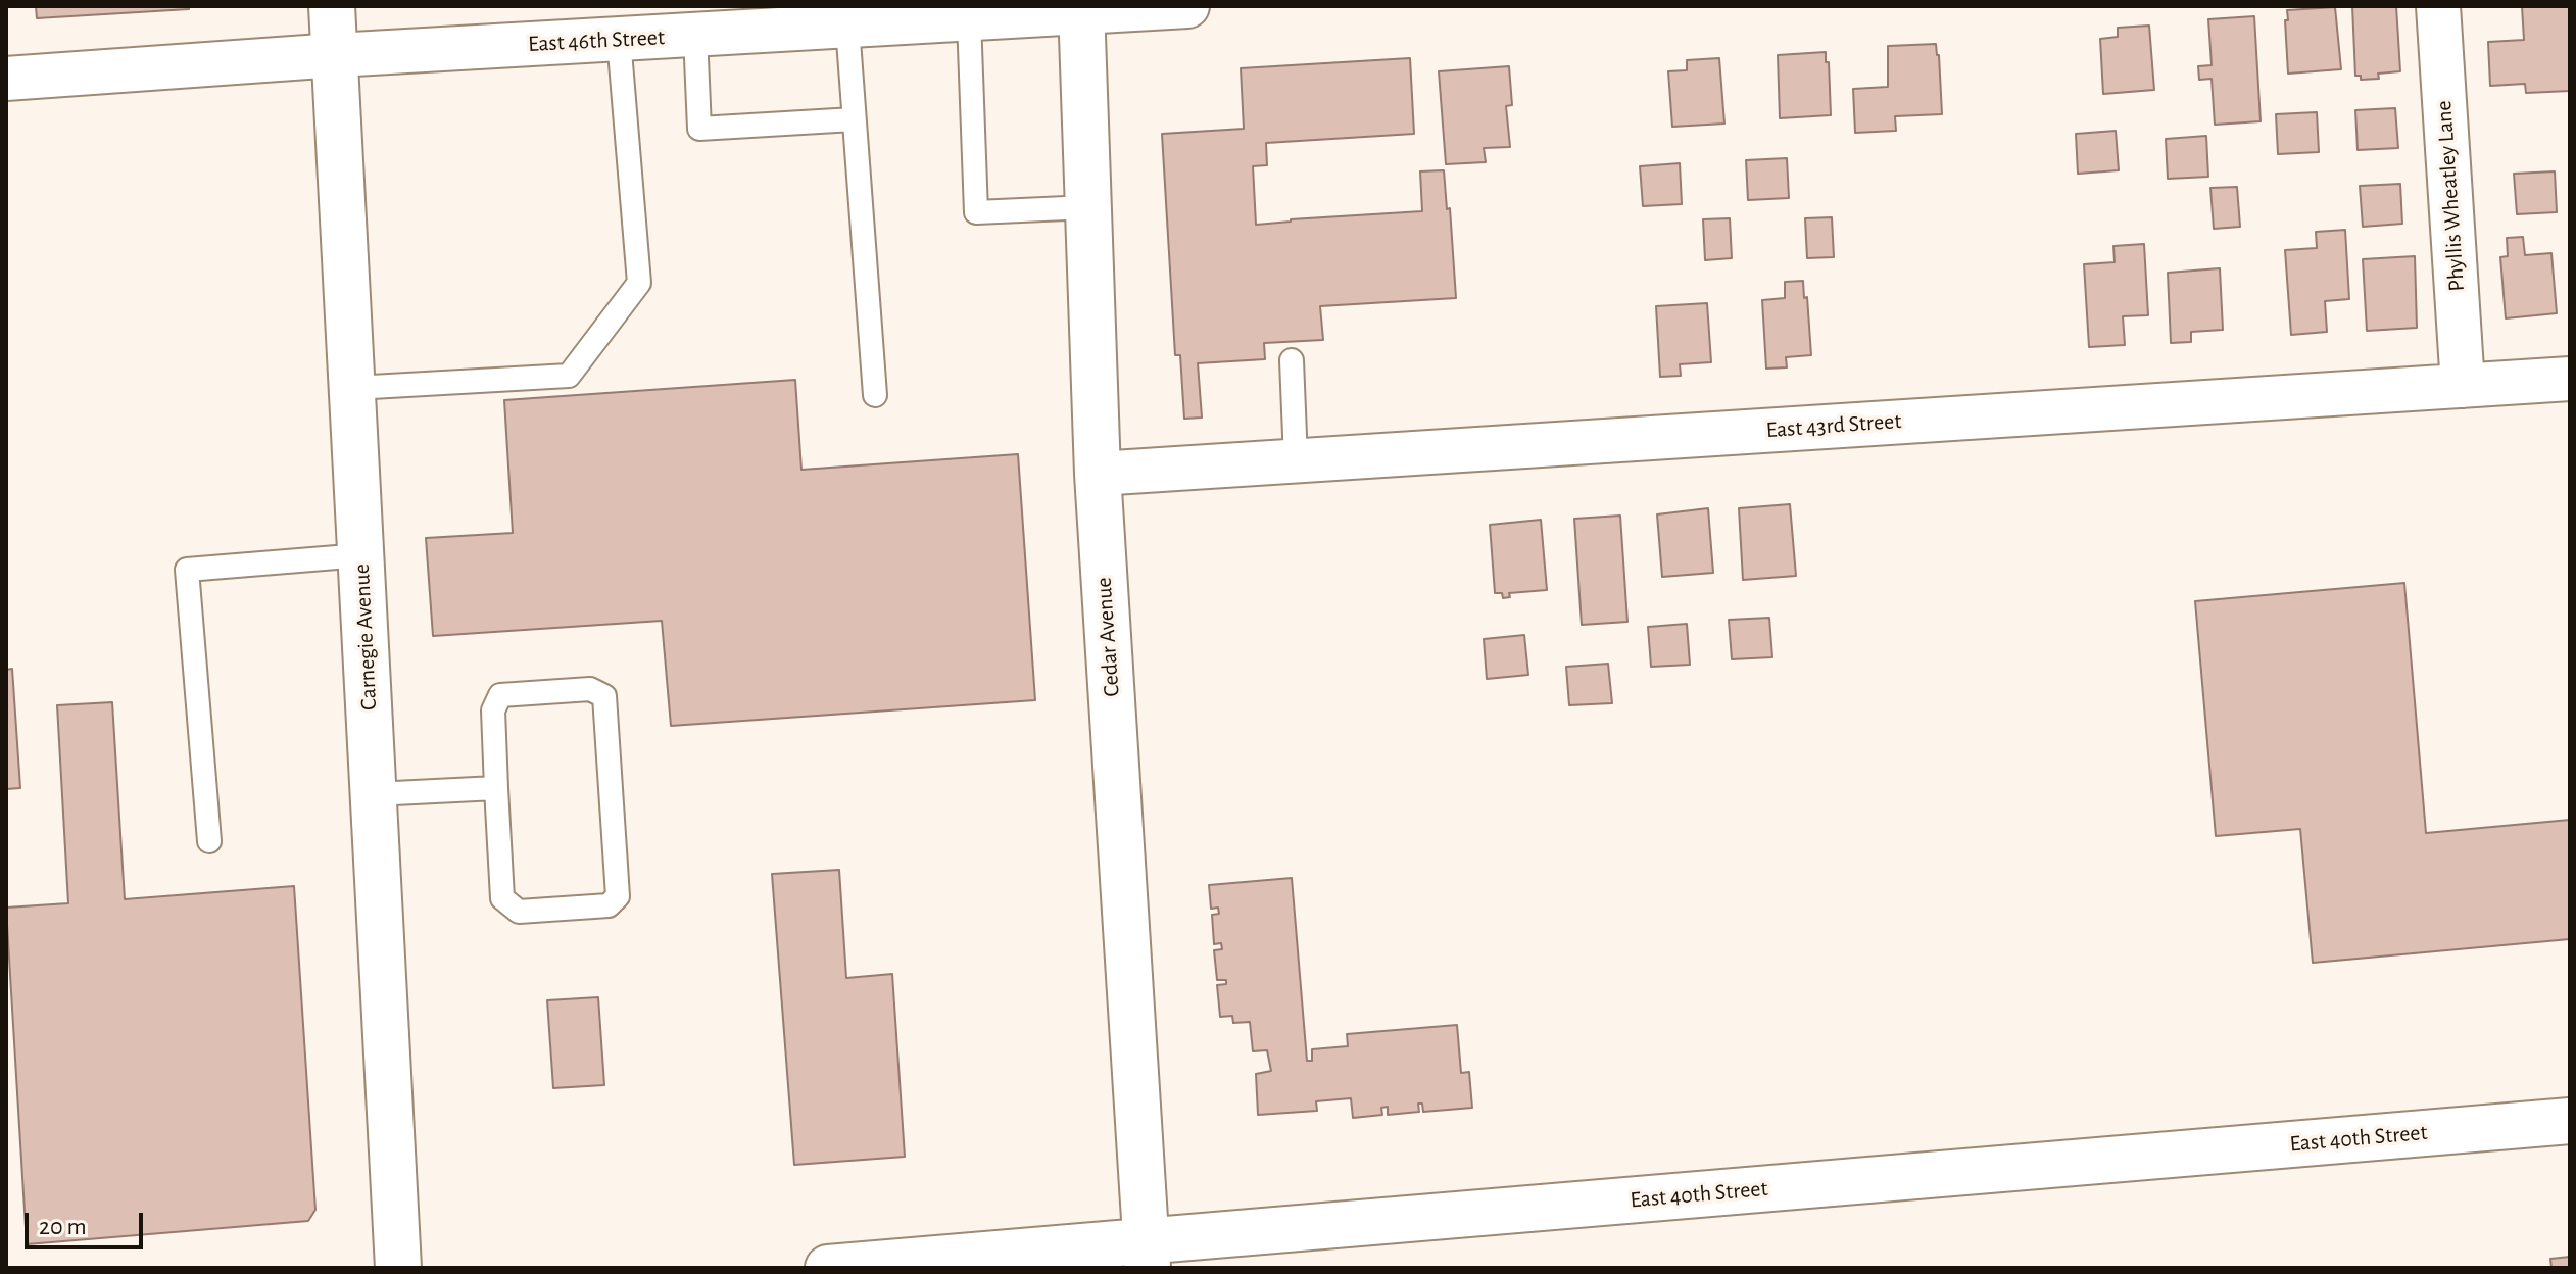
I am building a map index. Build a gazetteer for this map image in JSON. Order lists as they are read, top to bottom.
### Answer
{
  "streets": {
    "street": [
      "East 46th Street",
      "Phyllis Wheatley Lane",
      "East 43rd Street",
      "Carnegie Avenue",
      "Cedar Avenue",
      "East 40th Street"
    ]
  },
  "crossings": [
    ["East 46th Street", "Carnegie Avenue"],
    ["East 46th Street", "Cedar Avenue"],
    ["Phyllis Wheatley Lane", "East 43rd Street"],
    ["East 43rd Street", "Cedar Avenue"],
    ["Cedar Avenue", "East 40th Street"]
  ],
  "scale_bar": "20 m"
}
